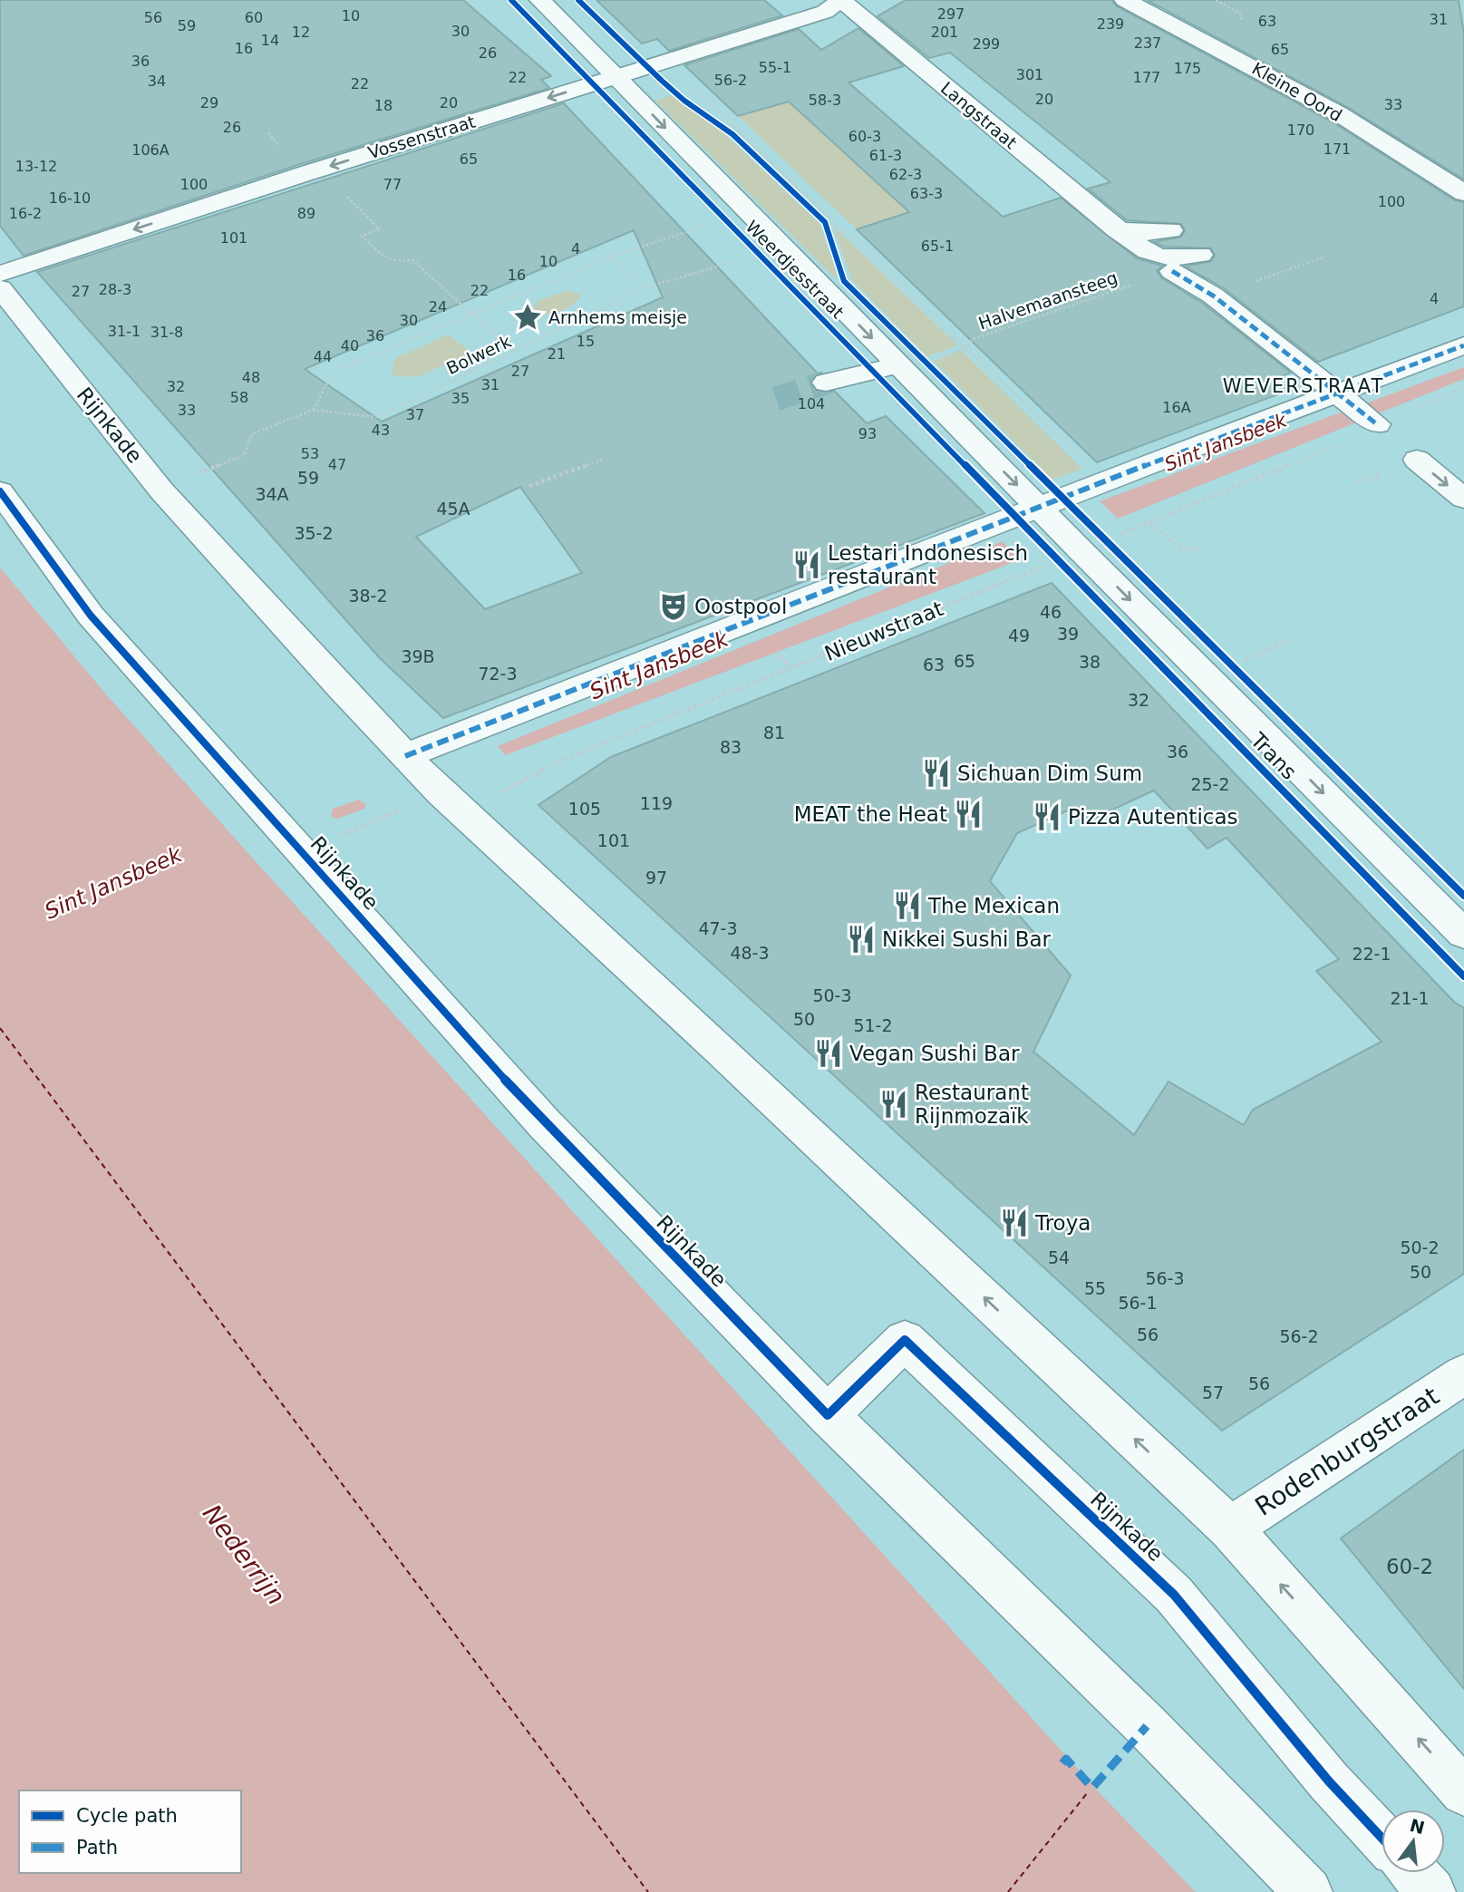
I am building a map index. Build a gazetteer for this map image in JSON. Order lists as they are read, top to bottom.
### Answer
{
  "streets": {
    "street": [
      "Kleine Oord",
      "Langstraat",
      "Vossenstraat",
      "Weerdjesstraat",
      "Rijnkade",
      "Trans",
      "Rodenburgstraat"
    ],
    "path": ["Halvemaansteeg", "Bolwerk", "Nieuwstraat"]
  },
  "crossings": [
    ["Langstraat", "Vossenstraat"],
    ["Vossenstraat", "Weerdjesstraat"],
    ["Weerdjesstraat", "Halvemaansteeg"],
    ["Weerdjesstraat", "Nieuwstraat"],
    ["Weerdjesstraat", "Trans"],
    ["Bolwerk", "Rijnkade"],
    ["Rijnkade", "Nieuwstraat"],
    ["Rijnkade", "Rodenburgstraat"],
    ["Nieuwstraat", "Trans"]
  ],
  "one_way": ["Vossenstraat", "Weerdjesstraat", "Trans"],
  "districts": ["WEVERSTRAAT"],
  "water": ["Sint Jansbeek", "Nederrijn"],
  "places": {
    "place": ["Arnhems meisje"],
    "restaurant": [
      "Lestari Indonesisch restaurant",
      "Sichuan Dim Sum",
      "MEAT the Heat",
      "Pizza Autenticas",
      "The Mexican",
      "Nikkei Sushi Bar",
      "Vegan Sushi Bar",
      "Restaurant Rijnmozaïk",
      "Troya"
    ],
    "theatre": ["Oostpool"]
  },
  "house_numbers": [
    "297",
    "10",
    "56",
    "60",
    "31",
    "63",
    "239",
    "59",
    "30",
    "12",
    "201",
    "14",
    "237",
    "299",
    "16",
    "65",
    "26",
    "36",
    "55-1",
    "175",
    "301",
    "22",
    "177",
    "56-2",
    "34",
    "22",
    "20",
    "58-3",
    "29",
    "20",
    "33",
    "18",
    "26",
    "170",
    "60-3",
    "171",
    "106A",
    "61-3",
    "65",
    "13-12",
    "62-3",
    "100",
    "77",
    "63-3",
    "16-10",
    "100",
    "16-2",
    "89",
    "101",
    "65-1",
    "4",
    "10",
    "16",
    "28-3",
    "22",
    "27",
    "4",
    "24",
    "30",
    "31-1",
    "31-8",
    "36",
    "15",
    "40",
    "21",
    "44",
    "27",
    "48",
    "31",
    "32",
    "58",
    "35",
    "104",
    "16A",
    "33",
    "37",
    "43",
    "93",
    "53",
    "47",
    "59",
    "34A",
    "45A",
    "35-2",
    "38-2",
    "46",
    "39",
    "49",
    "39B",
    "65",
    "38",
    "63",
    "72-3",
    "32",
    "81",
    "83",
    "36",
    "25-2",
    "119",
    "105",
    "101",
    "97",
    "47-3",
    "48-3",
    "22-1",
    "50-3",
    "21-1",
    "50",
    "51-2",
    "50-2",
    "54",
    "50",
    "56-3",
    "55",
    "56-1",
    "56",
    "56-2",
    "56",
    "57",
    "60-2"
  ],
  "legend": ["Cycle path", "Path"],
  "north": "top"
}
